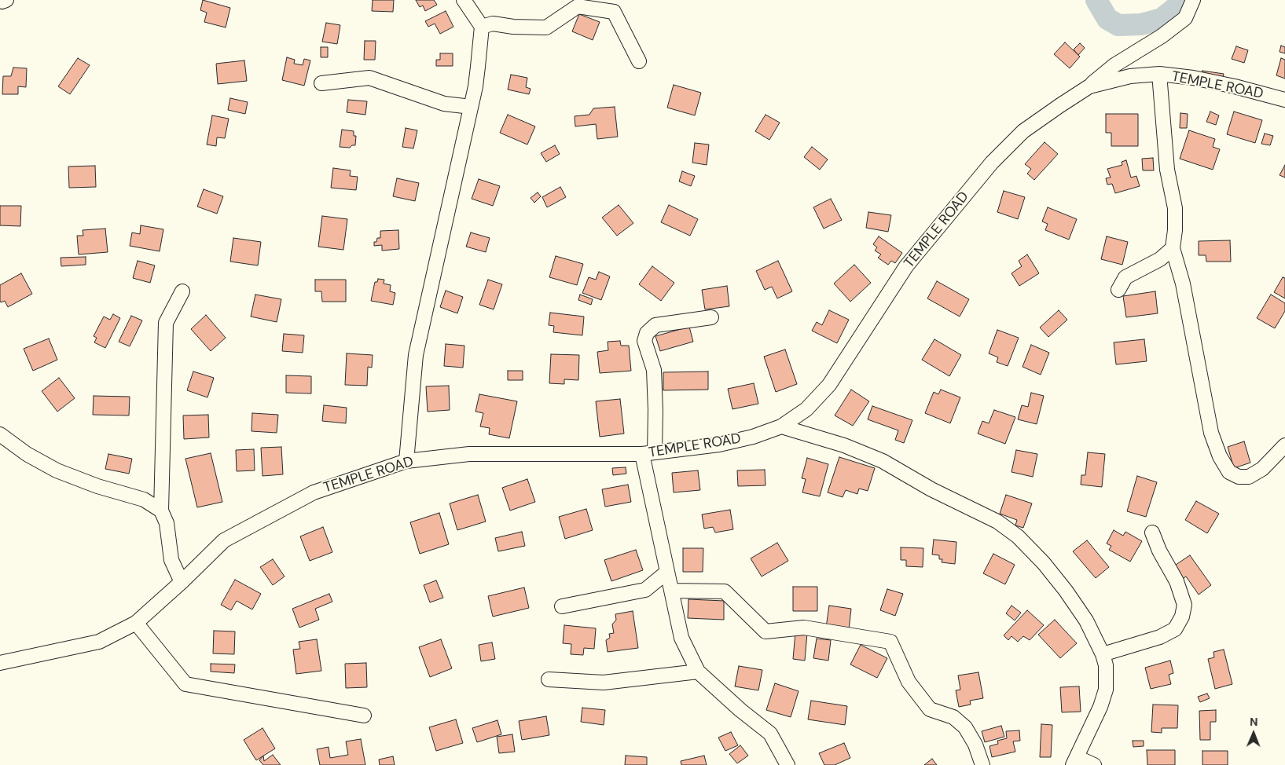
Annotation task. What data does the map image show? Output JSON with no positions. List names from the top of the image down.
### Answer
{
  "streets": {
    "street": ["TEMPLE ROAD"]
  },
  "north": "top"
}
